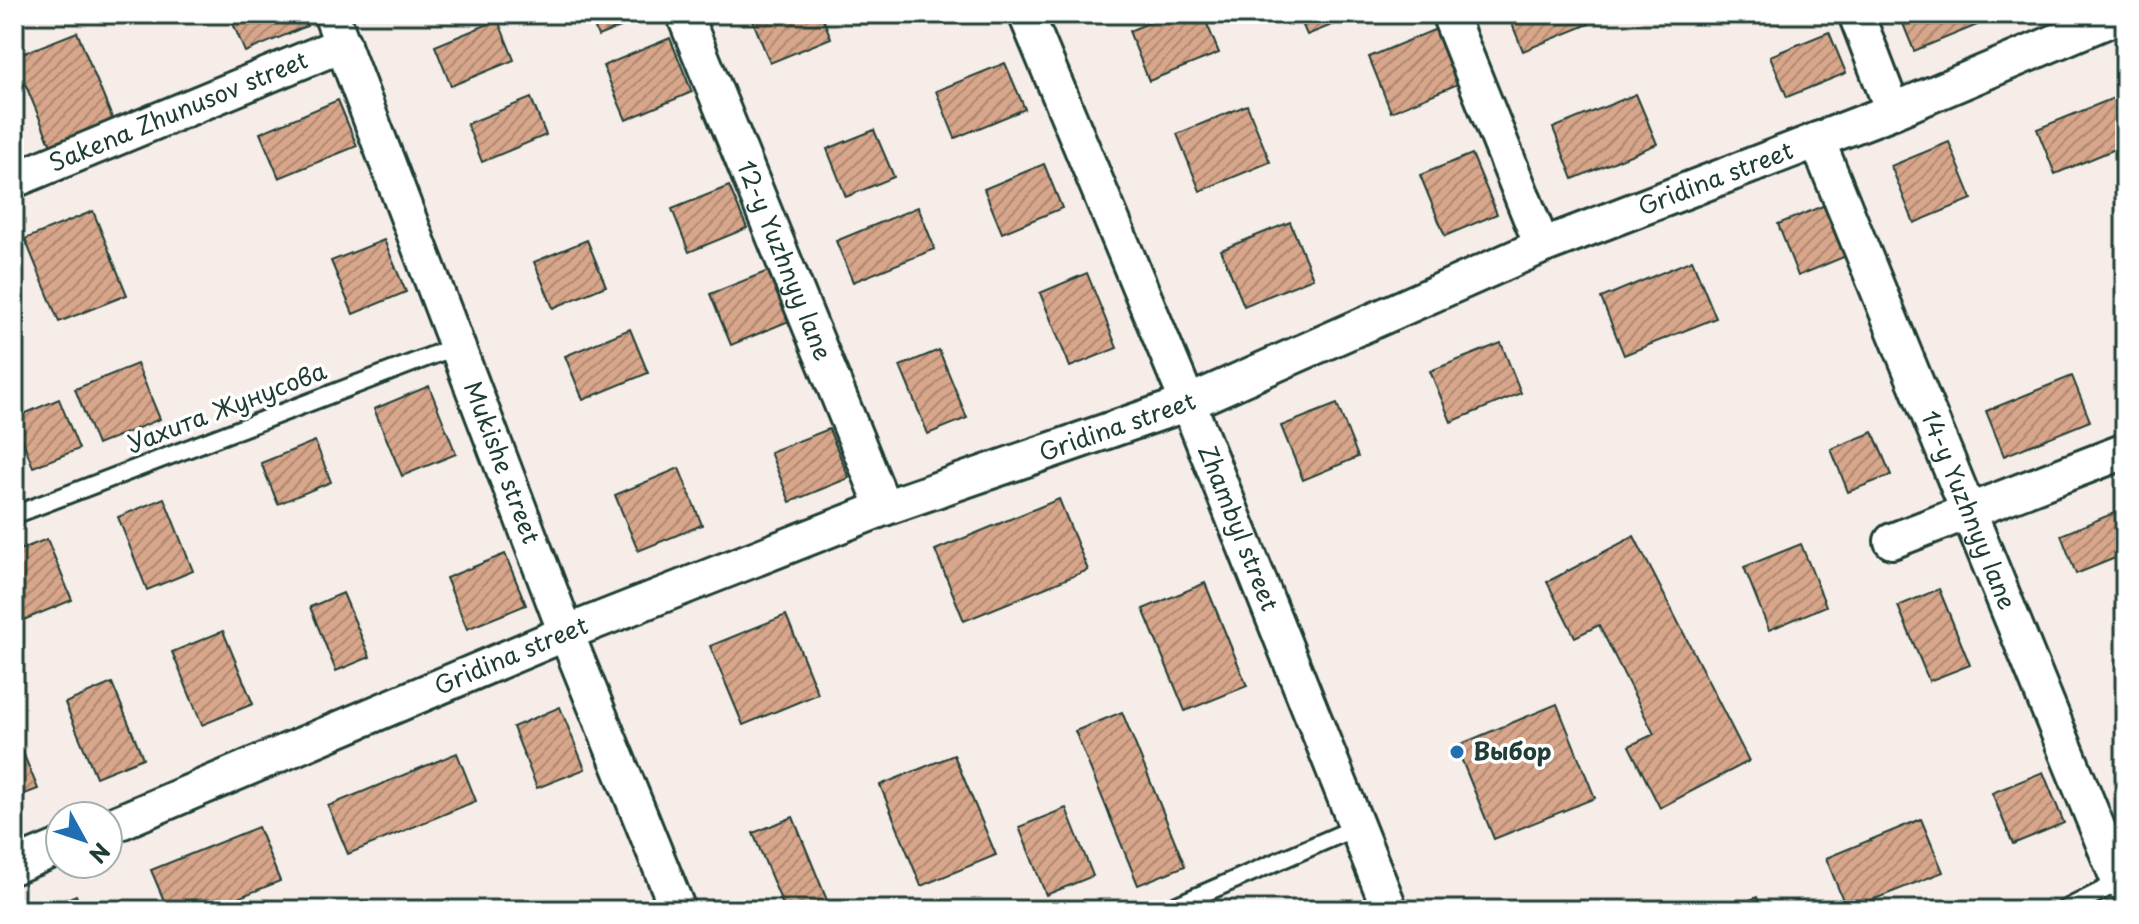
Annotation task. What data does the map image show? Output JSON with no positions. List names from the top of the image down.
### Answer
{
  "streets": {
    "street": [
      "Sakena Zhunusov street",
      "Gridina street",
      "12-y Yuzhnyy lane",
      "Mukishe street",
      "14-y Yuzhnyy lane",
      "Zhambyl street"
    ],
    "lane": ["Уахита Жунусова"]
  },
  "crossings": [
    ["Sakena Zhunusov street", "Mukishe street"],
    ["Gridina street", "12-y Yuzhnyy lane"],
    ["Gridina street", "Mukishe street"],
    ["Gridina street", "14-y Yuzhnyy lane"],
    ["Gridina street", "Zhambyl street"],
    ["Уахита Жунусова", "Mukishe street"]
  ],
  "places": ["Выбор"],
  "north": "bottom right"
}
